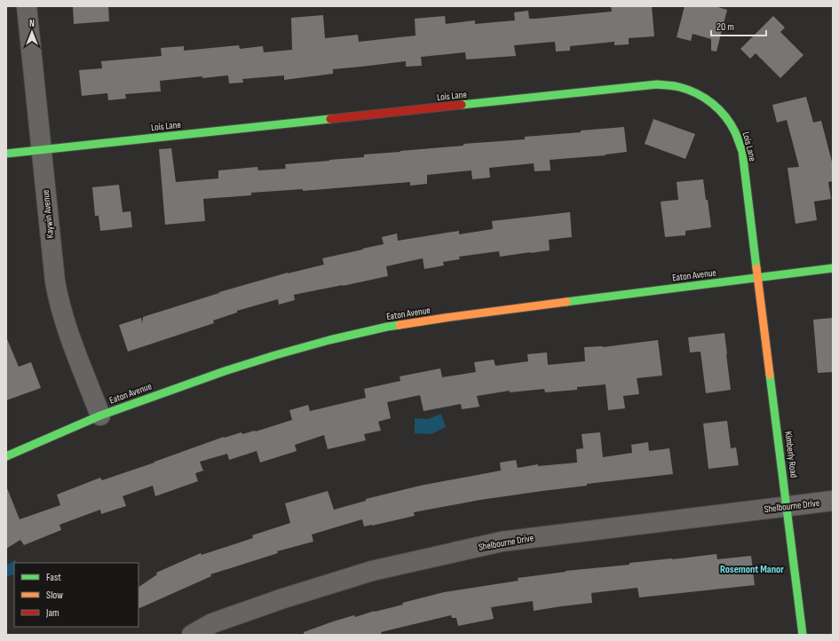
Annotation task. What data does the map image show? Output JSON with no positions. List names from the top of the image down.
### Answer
{
  "streets": {
    "street": [
      "Lois Lane",
      "Kaywin Avenue",
      "Eaton Avenue",
      "Kimberly Road",
      "Shelbourne Drive"
    ]
  },
  "crossings": [
    ["Lois Lane", "Kaywin Avenue"],
    ["Lois Lane", "Eaton Avenue"],
    ["Lois Lane", "Kimberly Road"],
    ["Kaywin Avenue", "Eaton Avenue"],
    ["Eaton Avenue", "Kimberly Road"],
    ["Kimberly Road", "Shelbourne Drive"]
  ],
  "districts": ["Rosemont Manor"],
  "legend": ["Fast", "Slow", "Jam"],
  "scale_bar": "20 m",
  "north": "top"
}
